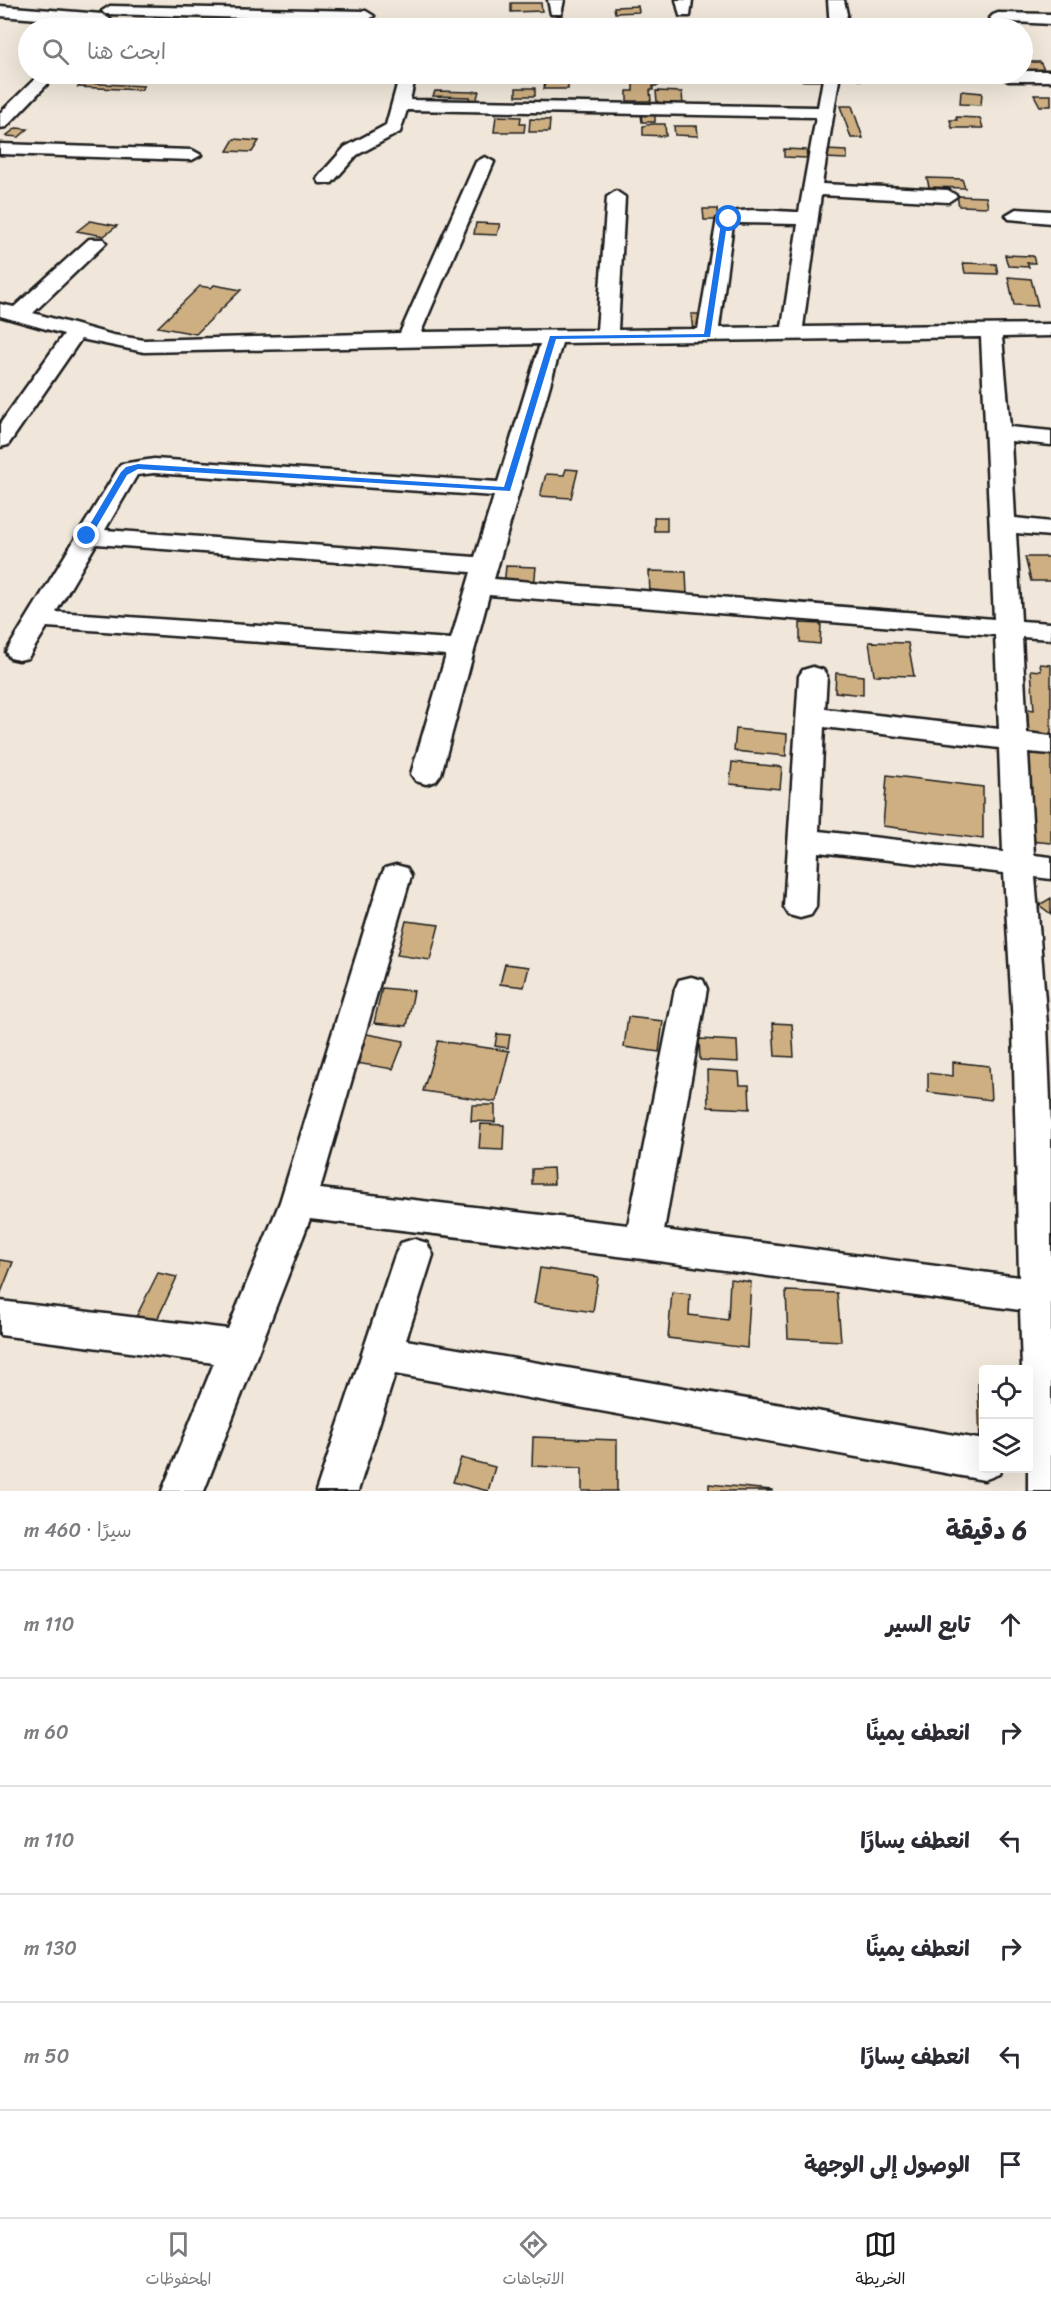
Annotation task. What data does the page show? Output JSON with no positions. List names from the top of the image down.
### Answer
{
  "page": {
    "search": "ابحث هنا",
    "heading": ["6 دقيقة", "سيرًا · 460 m"],
    "list": [
      ["تابع السير", "110 m"],
      ["انعطف يمينًا", "60 m"],
      ["انعطف يسارًا", "110 m"],
      ["انعطف يمينًا", "130 m"],
      ["انعطف يسارًا", "50 m"],
      "الوصول إلى الوجهة"
    ],
    "nav": ["الخريطة", "الاتجاهات", "المحفوظات"]
  }
}
